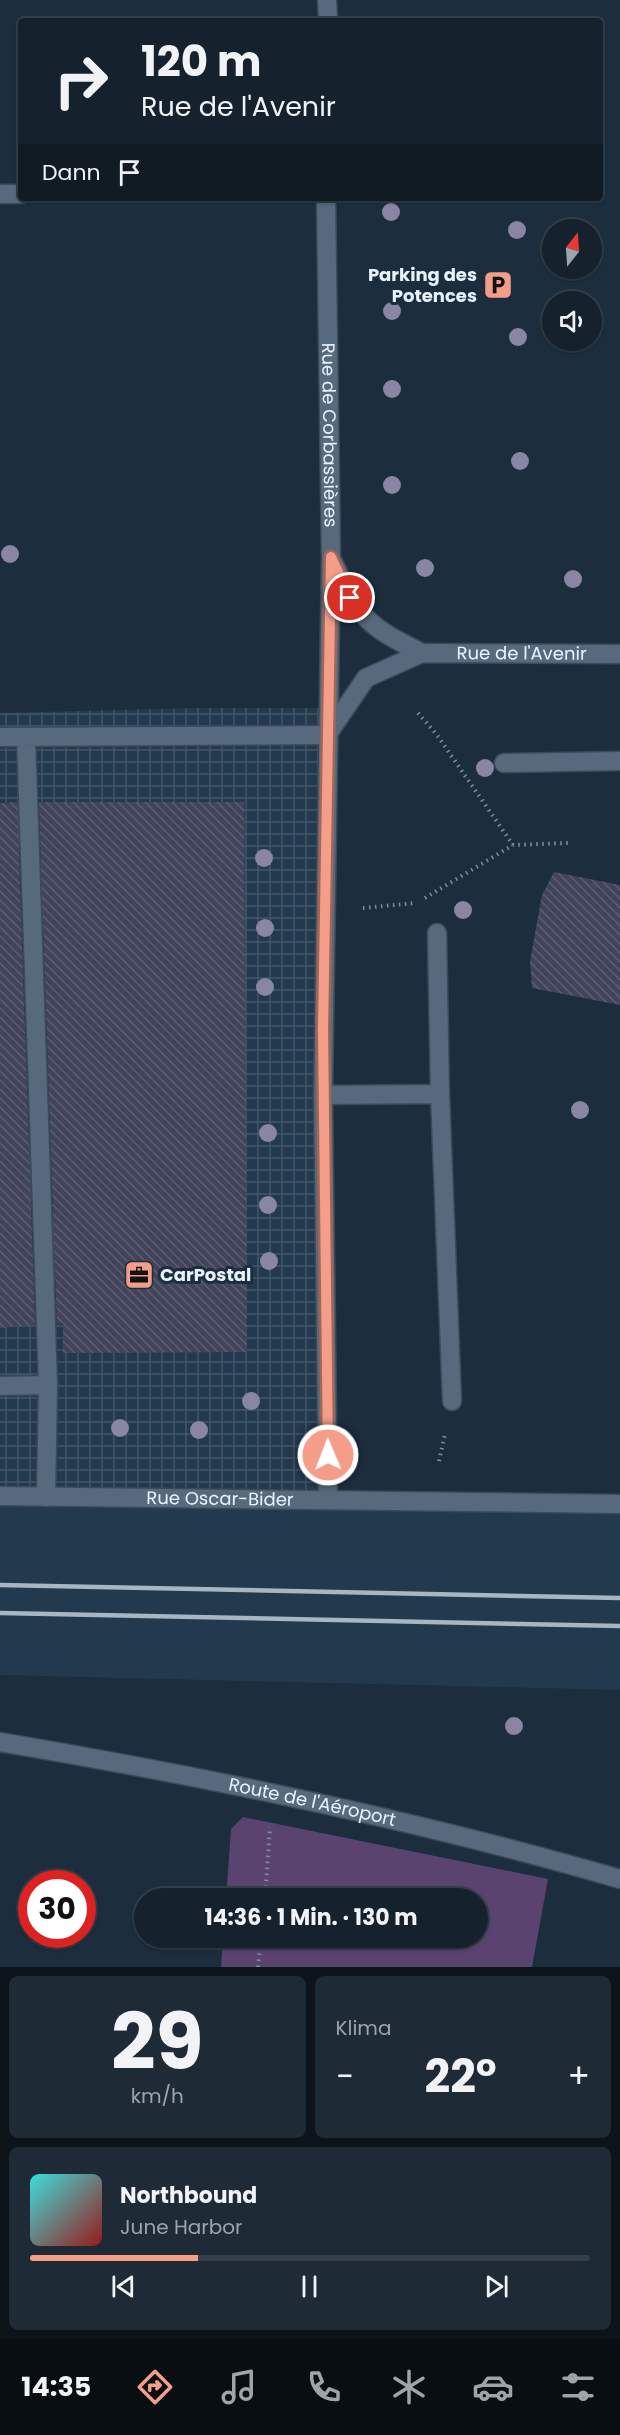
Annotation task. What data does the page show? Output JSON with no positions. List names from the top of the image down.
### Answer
{
  "streets": {
    "street": [
      "Rue de Corbassières",
      "Rue de l'Avenir",
      "Rue Oscar-Bider",
      "Route de l'Aéroport"
    ]
  },
  "crossings": [
    ["Rue de Corbassières", "Rue de l'Avenir"],
    ["Rue de Corbassières", "Rue Oscar-Bider"]
  ],
  "places": {
    "parking": ["Parking des Potences"],
    "office": ["CarPostal"]
  },
  "north": "top",
  "page": {
    "turn": ["120 m", "Rue de l'Avenir"],
    "then": "Dann",
    "limit": "30",
    "trip": "14:36 · 1 Min. · 130 m",
    "tile": [
      ["29", "km/h"],
      "Klima"
    ],
    "heat": ["−", "22°", "+"],
    "song": ["Northbound", "June Harbor"],
    "tabs": "14:35"
  }
}
